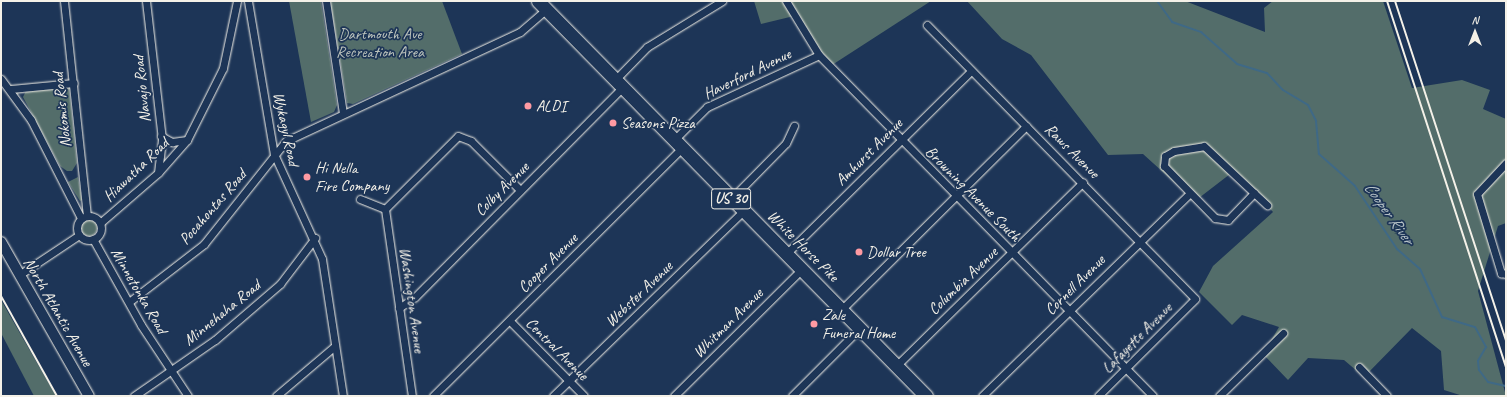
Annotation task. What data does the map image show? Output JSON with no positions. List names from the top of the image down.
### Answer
{
  "streets": {
    "highway": ["US 30", "White Horse Pike"],
    "street": [
      "Haverford Avenue",
      "Navajo Road",
      "Nokomis Road",
      "Wykagyl Road",
      "Raws Avenue",
      "Amhurst Avenue",
      "Hiawatha Road",
      "Colby Avenue",
      "Browning Avenue South",
      "Pocahontas Road",
      "Cooper Avenue",
      "Columbia Avenue",
      "Cornell Avenue",
      "Minnetonka Road",
      "Webster Avenue",
      "Washington Avenue",
      "North Atlantic Avenue",
      "Minnehaha Road",
      "Whitman Avenue",
      "Lafayette Avenue",
      "Central Avenue"
    ]
  },
  "crossings": [
    ["Haverford Avenue", "Browning Avenue South"],
    ["Haverford Avenue", "White Horse Pike"],
    ["Haverford Avenue", "Cooper Avenue"],
    ["Navajo Road", "Hiawatha Road"],
    ["Nokomis Road", "Hiawatha Road"],
    ["Nokomis Road", "Minnetonka Road"],
    ["Wykagyl Road", "Pocahontas Road"],
    ["Wykagyl Road", "Minnehaha Road"],
    ["Raws Avenue", "Amhurst Avenue"],
    ["Raws Avenue", "Columbia Avenue"],
    ["Raws Avenue", "Cornell Avenue"],
    ["Raws Avenue", "Lafayette Avenue"],
    ["Amhurst Avenue", "Browning Avenue South"],
    ["Amhurst Avenue", "White Horse Pike"],
    ["Hiawatha Road", "Minnetonka Road"],
    ["Colby Avenue", "White Horse Pike"],
    ["Colby Avenue", "Washington Avenue"],
    ["Browning Avenue South", "Columbia Avenue"],
    ["Browning Avenue South", "Cornell Avenue"],
    ["Browning Avenue South", "Lafayette Avenue"],
    ["Pocahontas Road", "White Horse Pike"],
    ["Pocahontas Road", "Minnetonka Road"],
    ["White Horse Pike", "Cooper Avenue"],
    ["White Horse Pike", "Columbia Avenue"],
    ["White Horse Pike", "Webster Avenue"],
    ["White Horse Pike", "Whitman Avenue"],
    ["Cooper Avenue", "Central Avenue"],
    ["Minnetonka Road", "Minnehaha Road"],
    ["Webster Avenue", "Central Avenue"]
  ],
  "water": ["Cooper River"],
  "parks": ["Dartmouth Ave Recreation Area"],
  "places": [
    "ALDI",
    "Seasons Pizza",
    "Hi Nella Fire Company",
    "Dollar Tree",
    "Zale Funeral Home"
  ],
  "north": "top"
}
